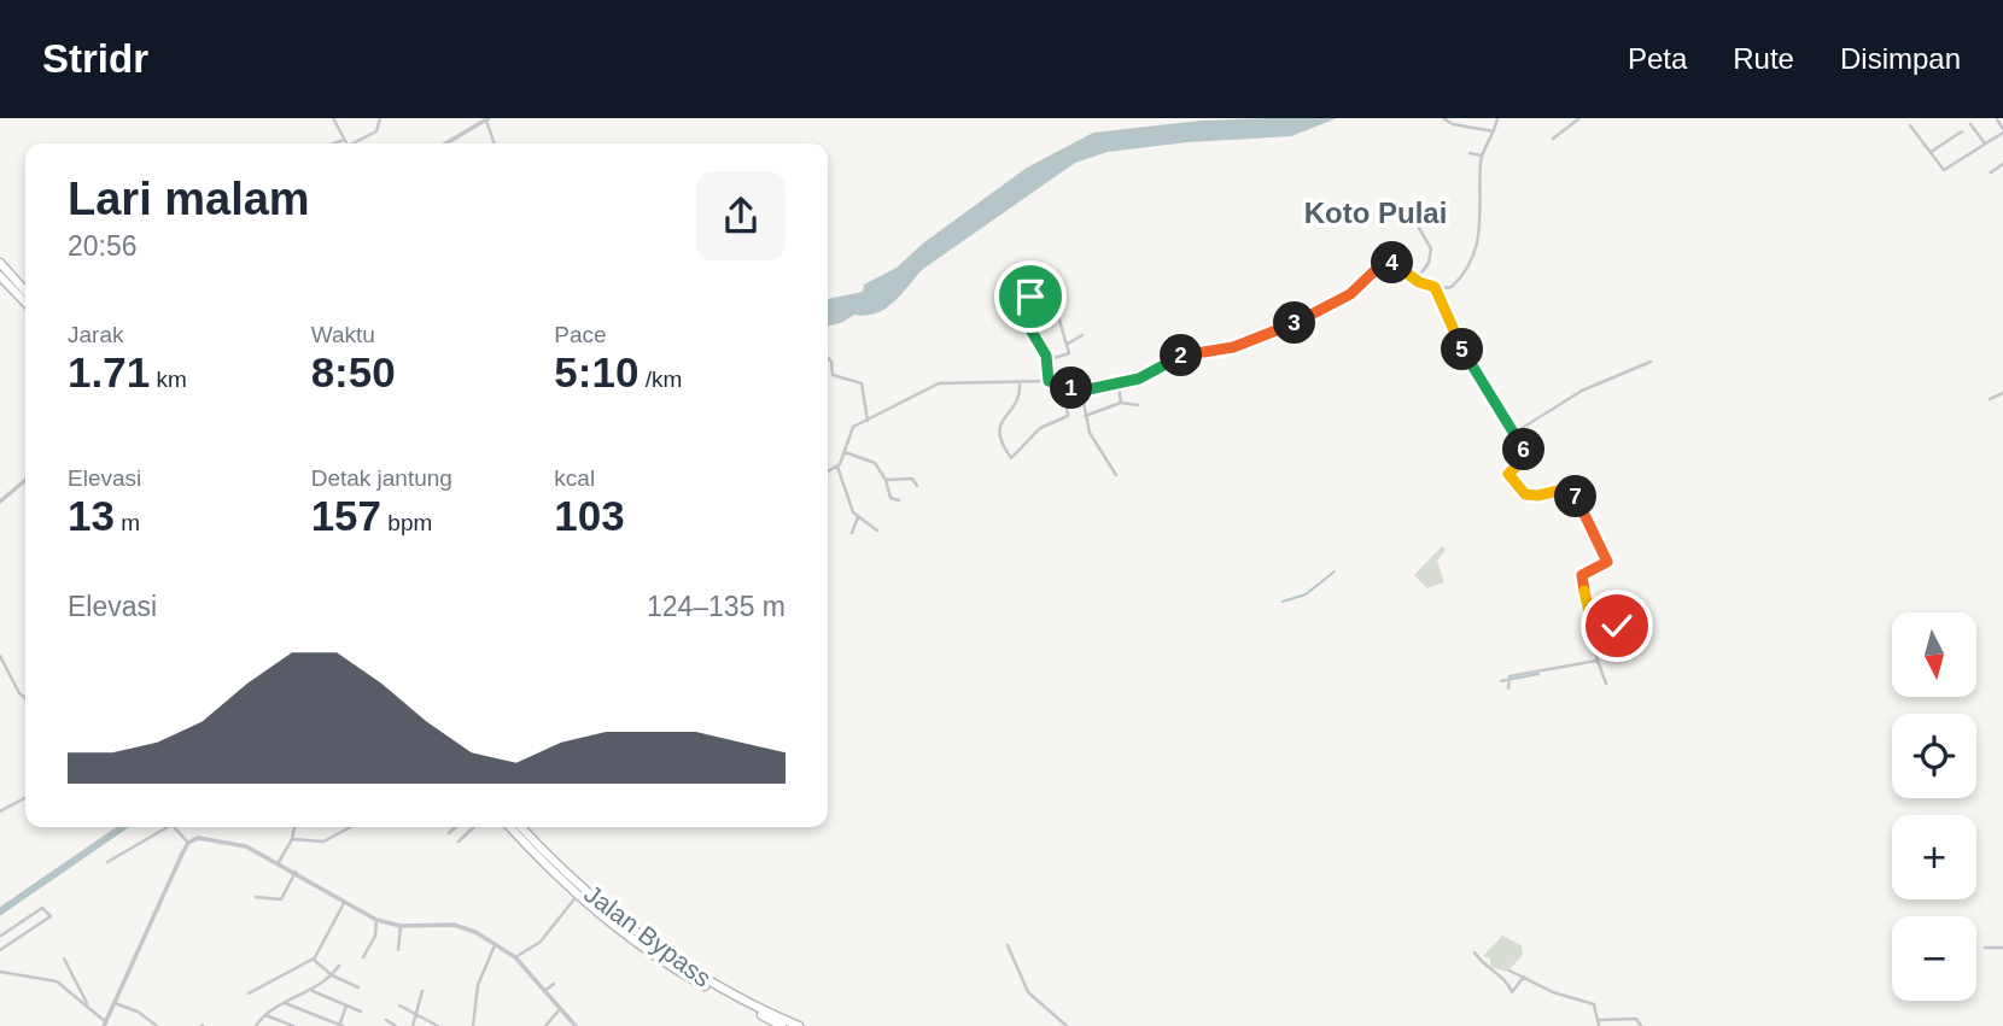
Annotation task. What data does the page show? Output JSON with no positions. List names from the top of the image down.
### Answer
{
  "streets": {
    "highway": ["Jalan Bypass"]
  },
  "districts": ["Koto Pulai"],
  "north": "bottom",
  "page": {
    "header": "Stridr",
    "nav": ["Peta", "Rute", "Disimpan"],
    "heading": ["Lari malam", "20:56"],
    "pins": [
      "4",
      "3",
      "5",
      "2",
      "1",
      "6",
      "7"
    ],
    "stats": [
      ["Jarak", "1.71 km"],
      ["Waktu", "8:50"],
      ["Pace", "5:10 /km"],
      ["Elevasi", "13 m"],
      ["Detak jantung", "157 bpm"],
      ["kcal", "103"]
    ],
    "chart": ["Elevasi", "124–135 m"],
    "map_buttons": ["+", "−"]
  }
}
